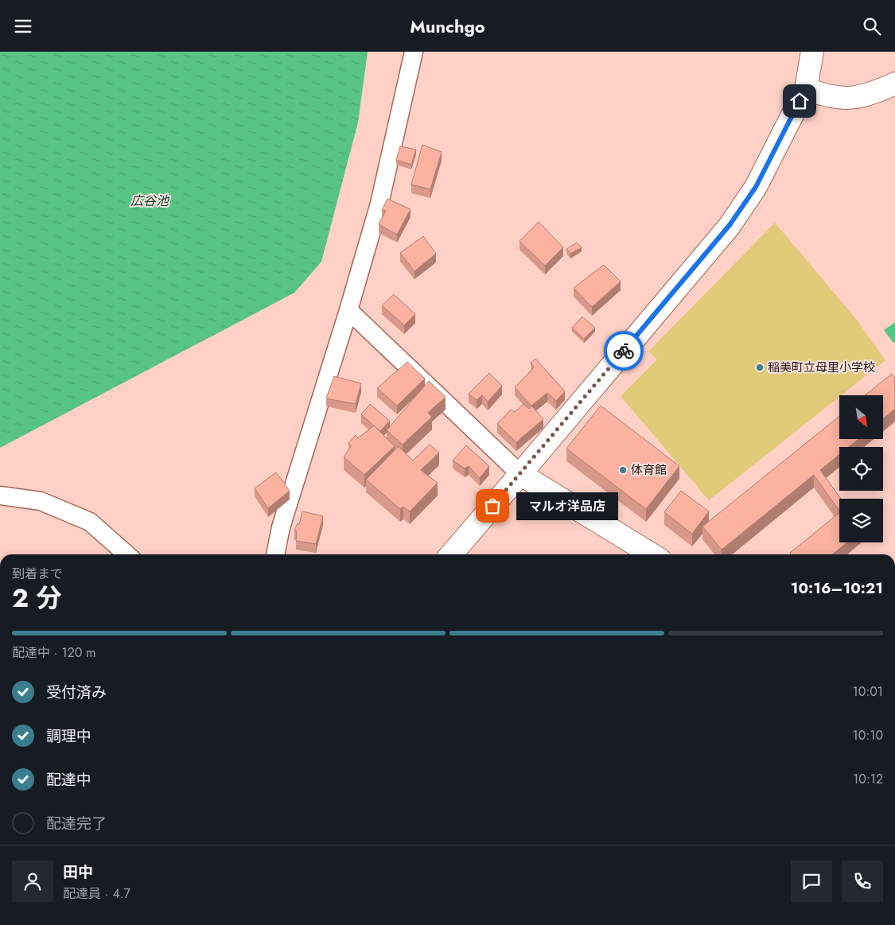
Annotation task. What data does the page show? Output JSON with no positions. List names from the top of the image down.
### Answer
{
  "water": ["広谷池"],
  "places": ["稲美町立母里小学校", "体育館", "マルオ洋品店"],
  "north": "bottom right",
  "page": {
    "header": "Munchgo",
    "bubble": "マルオ洋品店",
    "heading": ["2 分", "到着まで", "10:16–10:21"],
    "panel": ["田中", "配達員 · 4.7"],
    "bar": "配達中 · 120 m",
    "list": [
      ["受付済み", "10:01"],
      ["調理中", "10:10"],
      ["配達中", "10:12"],
      "配達完了"
    ]
  }
}
